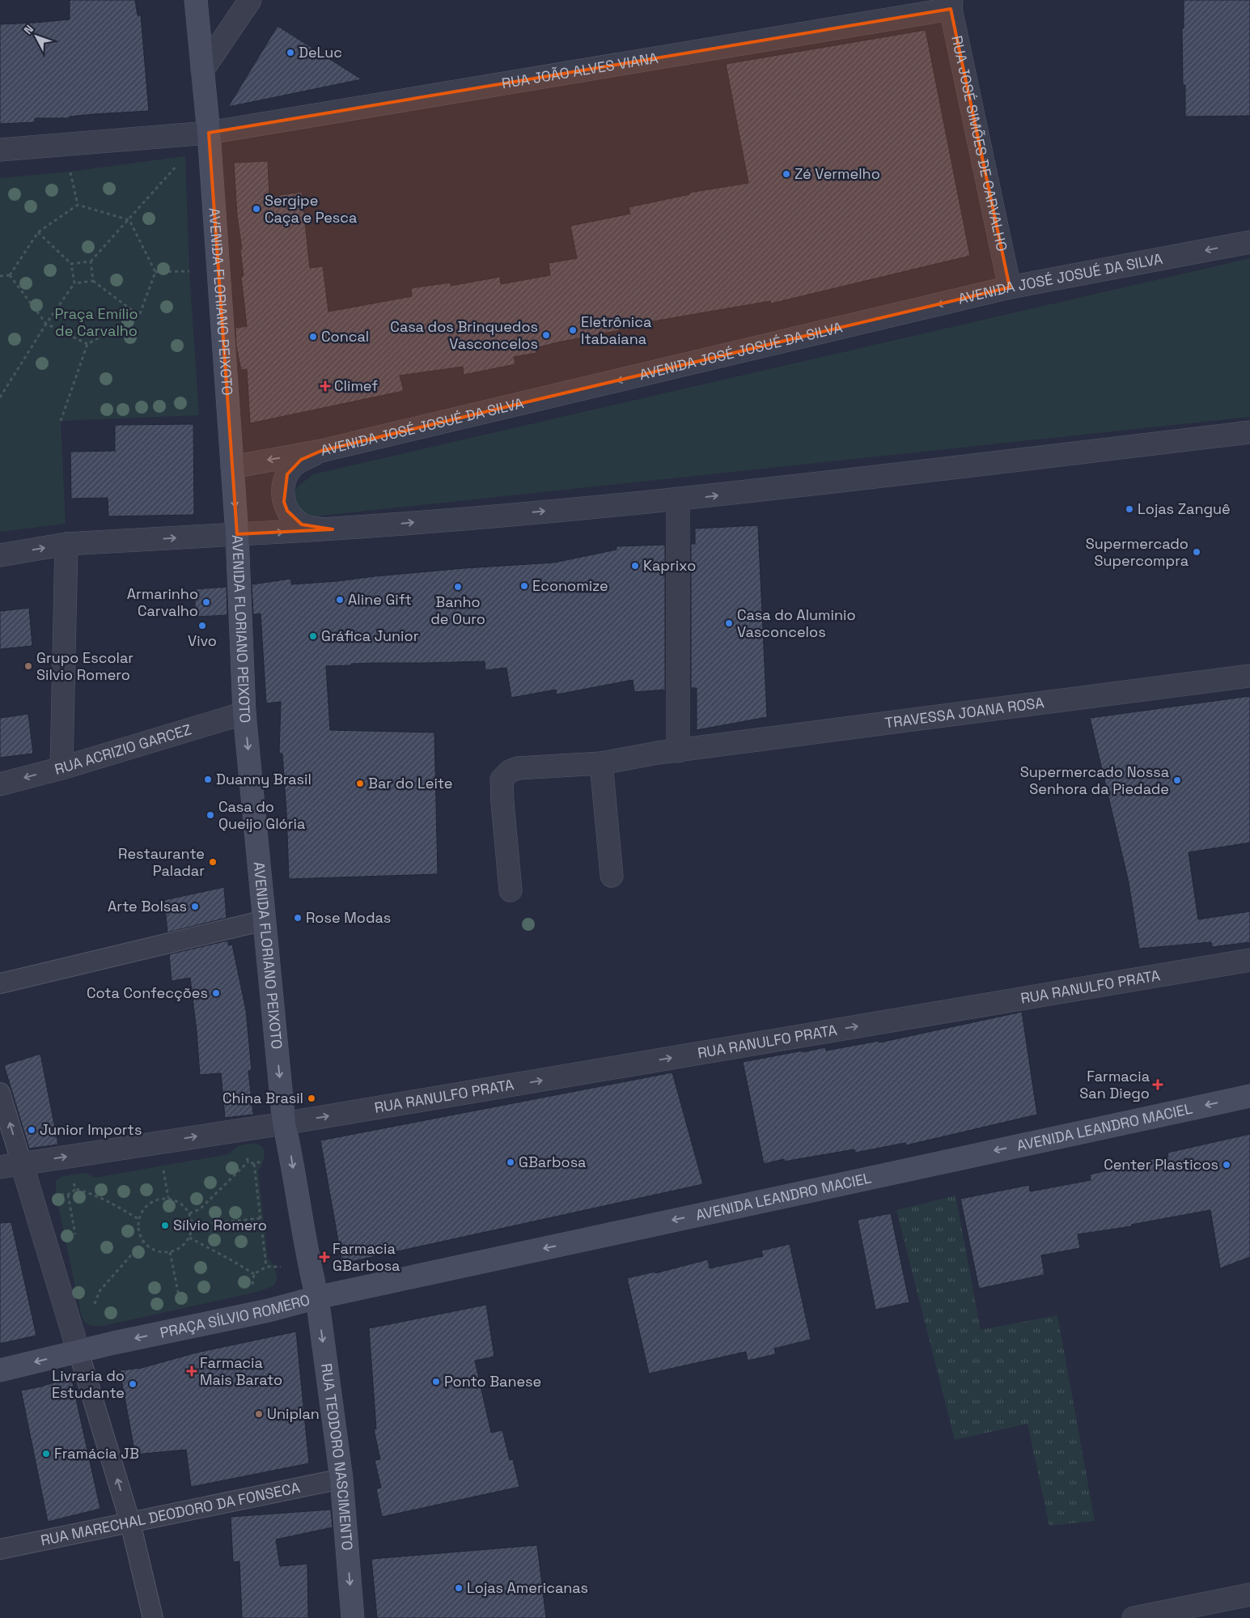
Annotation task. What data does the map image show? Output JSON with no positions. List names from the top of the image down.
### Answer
{
  "streets": {
    "main road": [
      "AVENIDA FLORIANO PEIXOTO",
      "AVENIDA LEANDRO MACIEL",
      "PRAÇA SÍLVIO ROMERO",
      "RUA TEODORO NASCIMENTO"
    ],
    "street": [
      "RUA JOÃO ALVES VIANA",
      "RUA JOSÉ SIMÕES DE CARVALHO",
      "AVENIDA JOSÉ JOSUÉ DA SILVA",
      "TRAVESSA JOANA ROSA",
      "RUA ACRIZIO GARCEZ",
      "RUA RANULFO PRATA"
    ],
    "lane": ["RUA MARECHAL DEODORO DA FONSECA"]
  },
  "crossings": [
    ["RUA JOÃO ALVES VIANA", "RUA JOSÉ SIMÕES DE CARVALHO"],
    ["RUA JOÃO ALVES VIANA", "AVENIDA FLORIANO PEIXOTO"],
    ["RUA JOSÉ SIMÕES DE CARVALHO", "AVENIDA JOSÉ JOSUÉ DA SILVA"],
    ["AVENIDA JOSÉ JOSUÉ DA SILVA", "AVENIDA FLORIANO PEIXOTO"],
    ["AVENIDA FLORIANO PEIXOTO", "RUA ACRIZIO GARCEZ"],
    ["AVENIDA FLORIANO PEIXOTO", "RUA RANULFO PRATA"],
    ["AVENIDA FLORIANO PEIXOTO", "PRAÇA SÍLVIO ROMERO"],
    ["RUA RANULFO PRATA", "PRAÇA SÍLVIO ROMERO"],
    ["AVENIDA LEANDRO MACIEL", "PRAÇA SÍLVIO ROMERO"],
    ["AVENIDA LEANDRO MACIEL", "RUA TEODORO NASCIMENTO"],
    ["PRAÇA SÍLVIO ROMERO", "RUA TEODORO NASCIMENTO"],
    ["RUA TEODORO NASCIMENTO", "RUA MARECHAL DEODORO DA FONSECA"]
  ],
  "one_way": [
    "AVENIDA FLORIANO PEIXOTO",
    "RUA RANULFO PRATA",
    "AVENIDA LEANDRO MACIEL",
    "RUA TEODORO NASCIMENTO"
  ],
  "parks": ["Praça Emílio de Carvalho"],
  "places": {
    "other": [
      "DeLuc",
      "Zé Vermelho",
      "Sergipe Caça e Pesca",
      "Eletrônica Itabaiana",
      "Casa dos Brinquedos Vasconcelos",
      "Concal",
      "Lojas Zanguê",
      "Supermercado Supercompra",
      "Kaprixo",
      "Economize",
      "Banho de Ouro",
      "Aline Gift",
      "Armarinho Carvalho",
      "Casa do Aluminio Vasconcelos",
      "Vivo",
      "Gráfica Junior",
      "Grupo Escolar Silvio Romero",
      "Duanny Brasil",
      "Supermercado Nossa Senhora da Piedade",
      "Bar do Leite",
      "Casa do Queijo Glória",
      "Restaurante Paladar",
      "Arte Bolsas",
      "Rose Modas",
      "Cota Confecções",
      "China Brasil",
      "Junior Imports",
      "GBarbosa",
      "Center Plasticos",
      "Sílvio Romero",
      "Ponto Banese",
      "Livraria do Estudante",
      "Uniplan",
      "Framácia JB",
      "Lojas Americanas"
    ],
    "health": [
      "Climef",
      "Farmacia San Diego",
      "Farmacia GBarbosa",
      "Farmacia Mais Barato"
    ]
  },
  "north": "top left"
}
